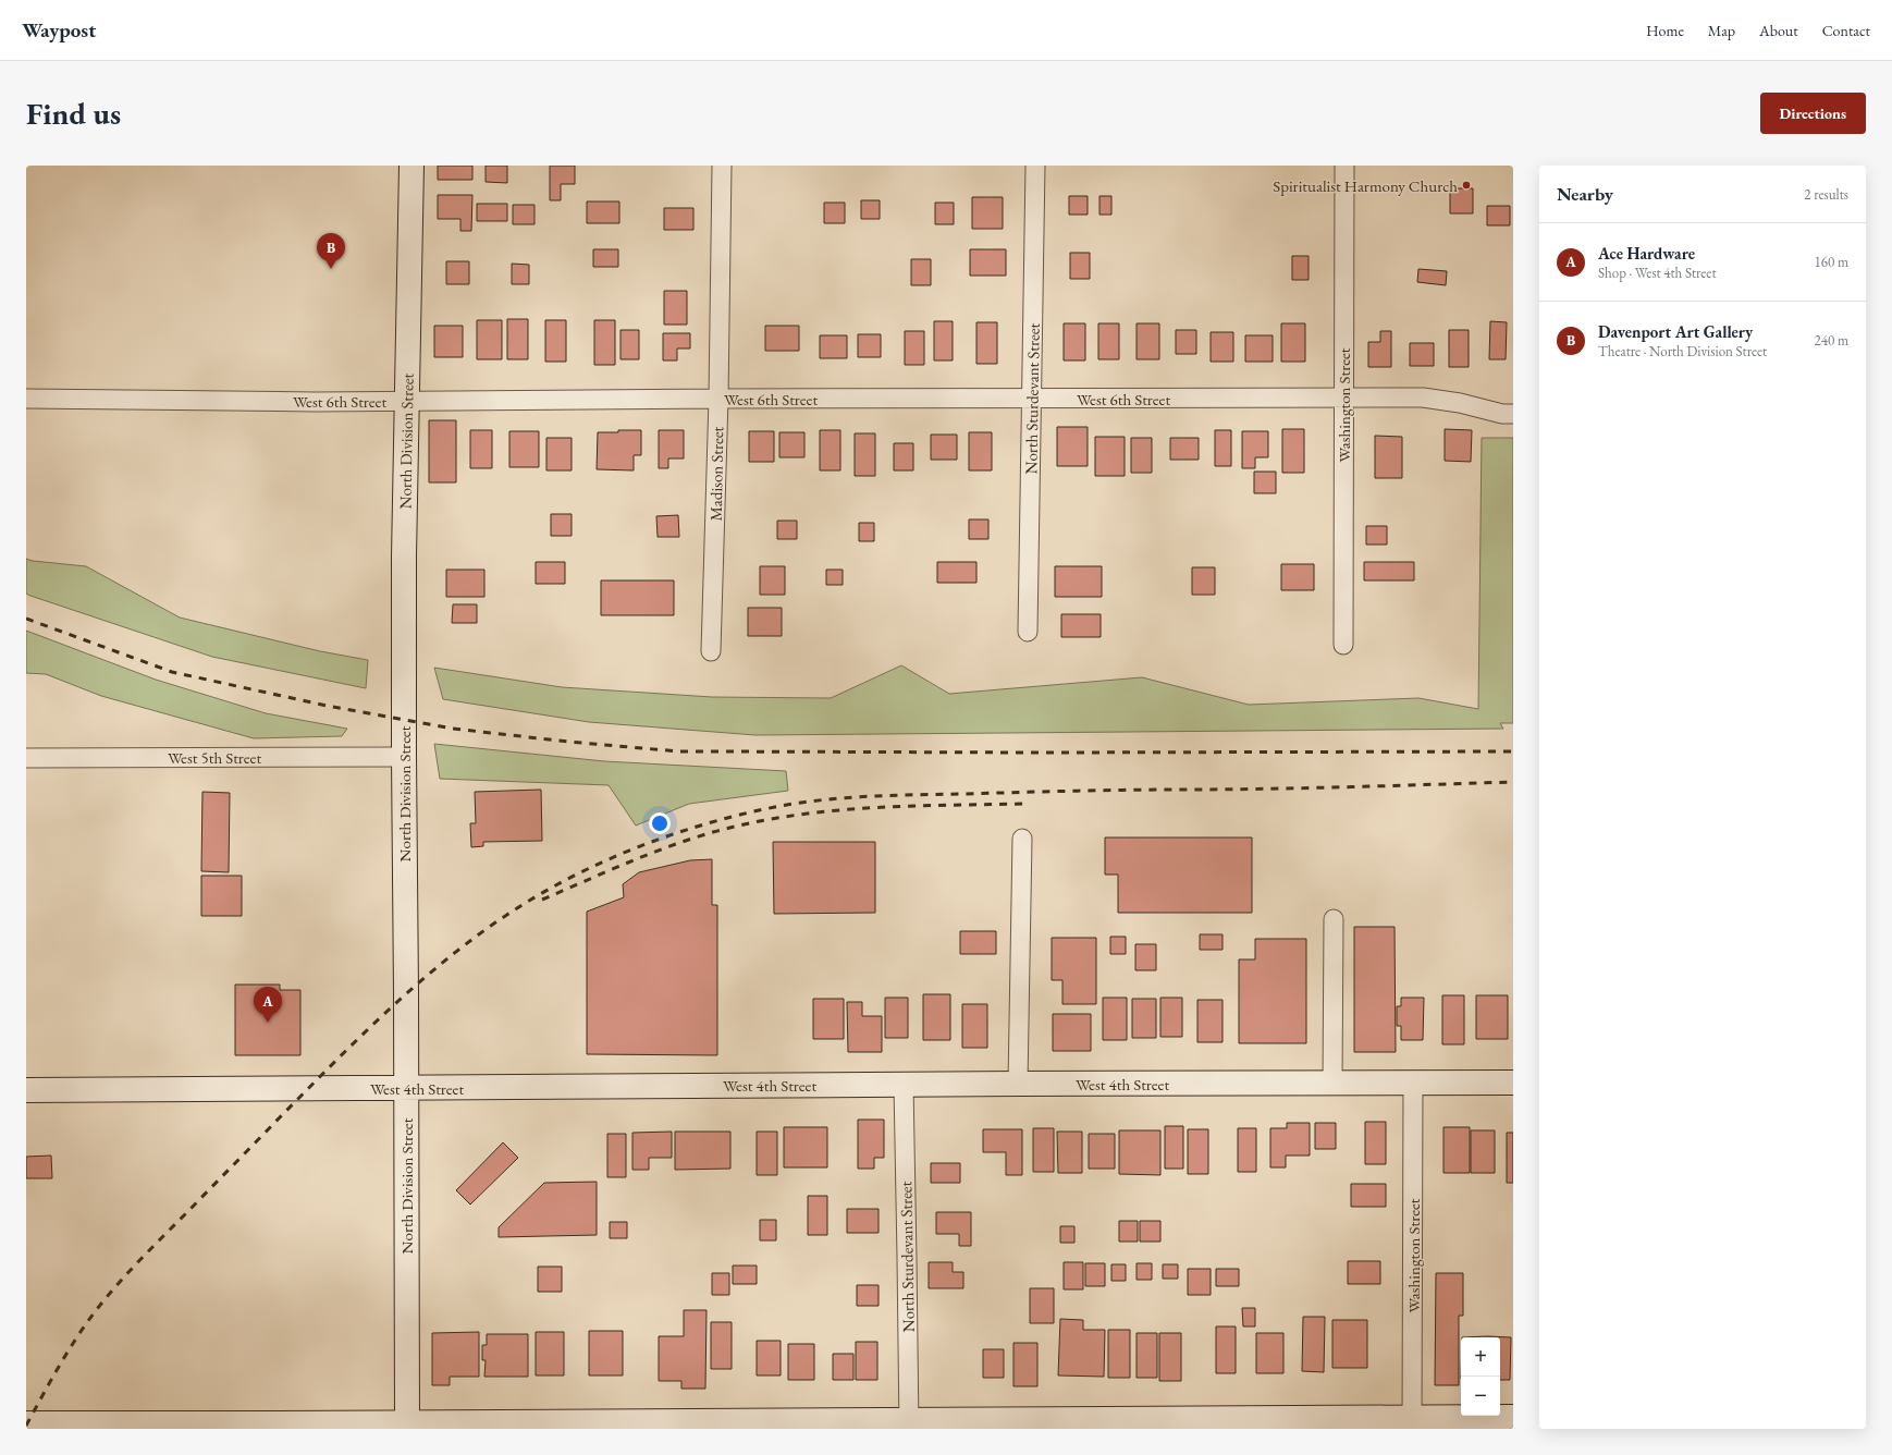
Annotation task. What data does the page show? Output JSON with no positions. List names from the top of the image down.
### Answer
{
  "streets": {
    "main road": ["North Division Street", "West 4th Street"],
    "street": [
      "West 6th Street",
      "North Sturdevant Street",
      "Washington Street",
      "Madison Street",
      "West 5th Street"
    ]
  },
  "crossings": [
    ["West 6th Street", "North Sturdevant Street"],
    ["West 6th Street", "Washington Street"],
    ["West 6th Street", "North Division Street"],
    ["West 6th Street", "Madison Street"],
    ["North Sturdevant Street", "West 4th Street"],
    ["Washington Street", "West 4th Street"],
    ["North Division Street", "West 5th Street"],
    ["North Division Street", "West 4th Street"]
  ],
  "places": ["Spiritualist Harmony Church"],
  "page": {
    "header": "Waypost",
    "nav": [
      "Home",
      "Map",
      "About",
      "Contact"
    ],
    "buttons": "Directions",
    "title": "Find us",
    "heading": ["Nearby", "2 results"],
    "list": [
      {
        "mark": "A",
        "name": "Ace Hardware",
        "note": "Shop · West 4th Street",
        "value": "160 m"
      },
      {
        "mark": "B",
        "name": "Davenport Art Gallery",
        "note": "Theatre · North Division Street",
        "value": "240 m"
      }
    ],
    "pins": ["B", "A"],
    "map_buttons": ["+", "−"]
  }
}
